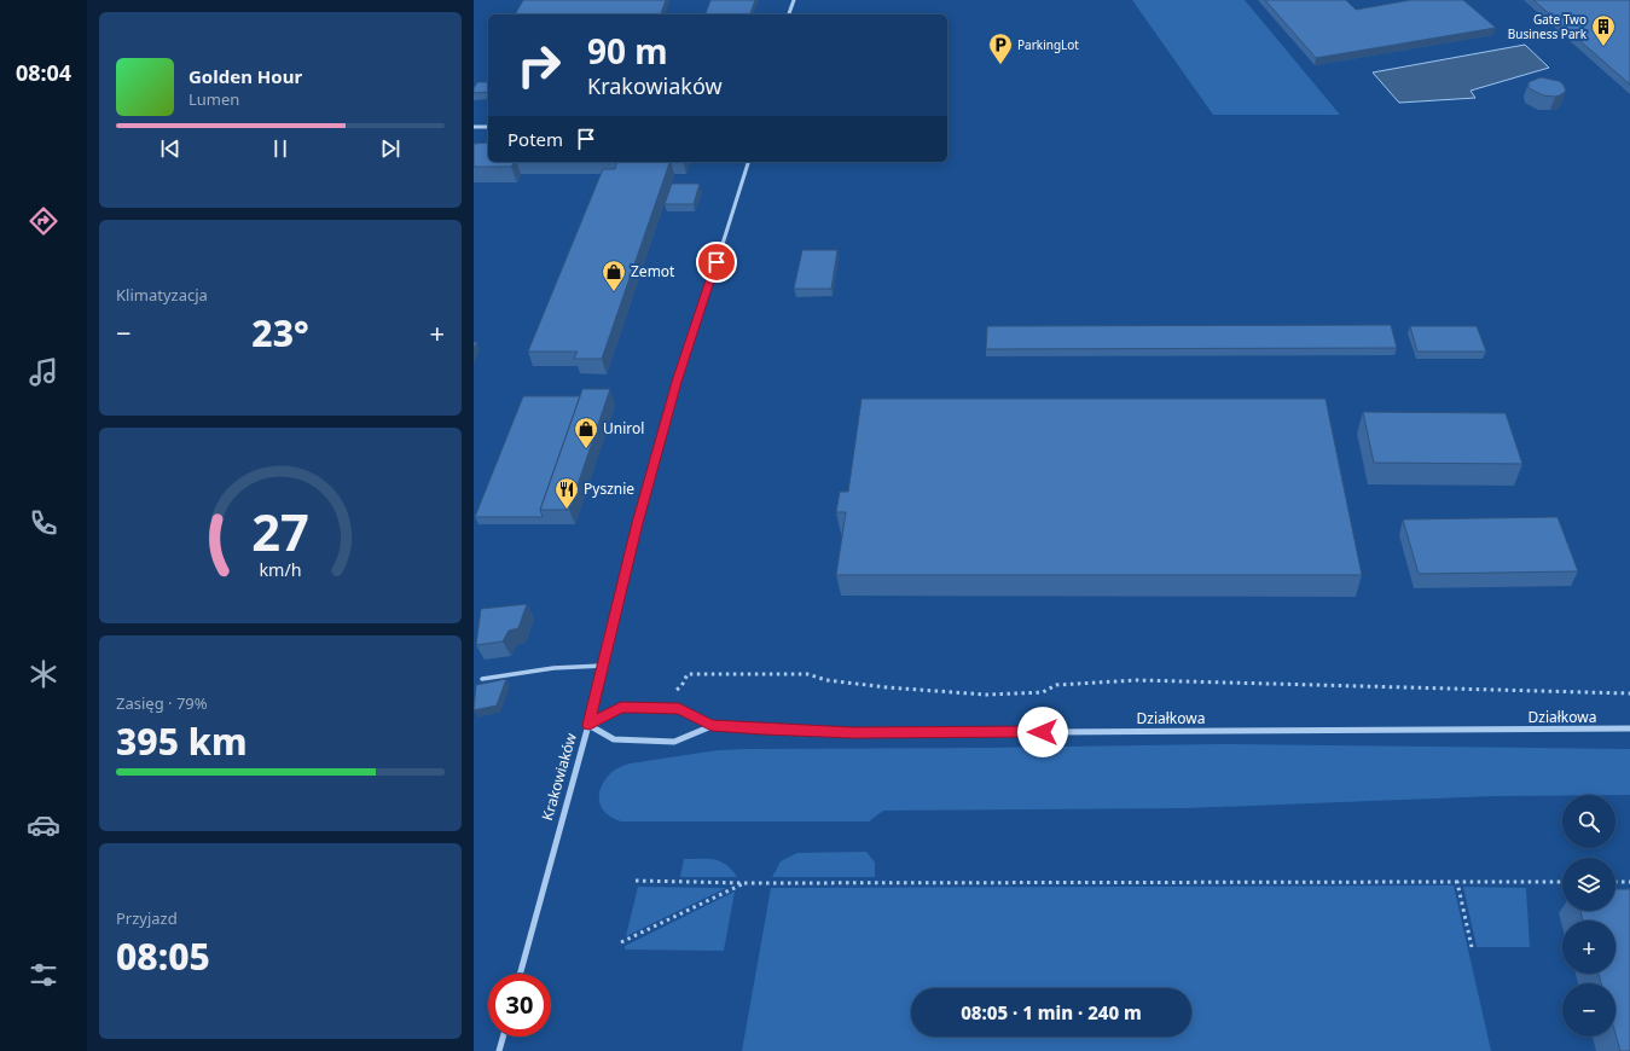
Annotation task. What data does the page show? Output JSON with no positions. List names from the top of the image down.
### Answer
{
  "streets": {
    "street": ["Działkowa", "Krakowiaków"]
  },
  "crossings": [
    ["Działkowa", "Krakowiaków"]
  ],
  "places": {
    "building": ["Gate Two Business Park"],
    "parking": ["ParkingLot"],
    "shop": ["Zemot", "Unirol"],
    "restaurant": ["Pysznie"]
  },
  "page": {
    "tabs": "08:04",
    "turn": ["90 m", "Krakowiaków"],
    "song": ["Golden Hour", "Lumen"],
    "then": "Potem",
    "tile": [
      "Klimatyzacja",
      ["Zasięg · 79%", "395 km"],
      ["Przyjazd", "08:05"]
    ],
    "heat": ["−", "23°", "+"],
    "map_buttons": ["+", "−"],
    "limit": "30",
    "trip": "08:05 · 1 min · 240 m",
    "gauge": ["27", "km/h"]
  }
}
